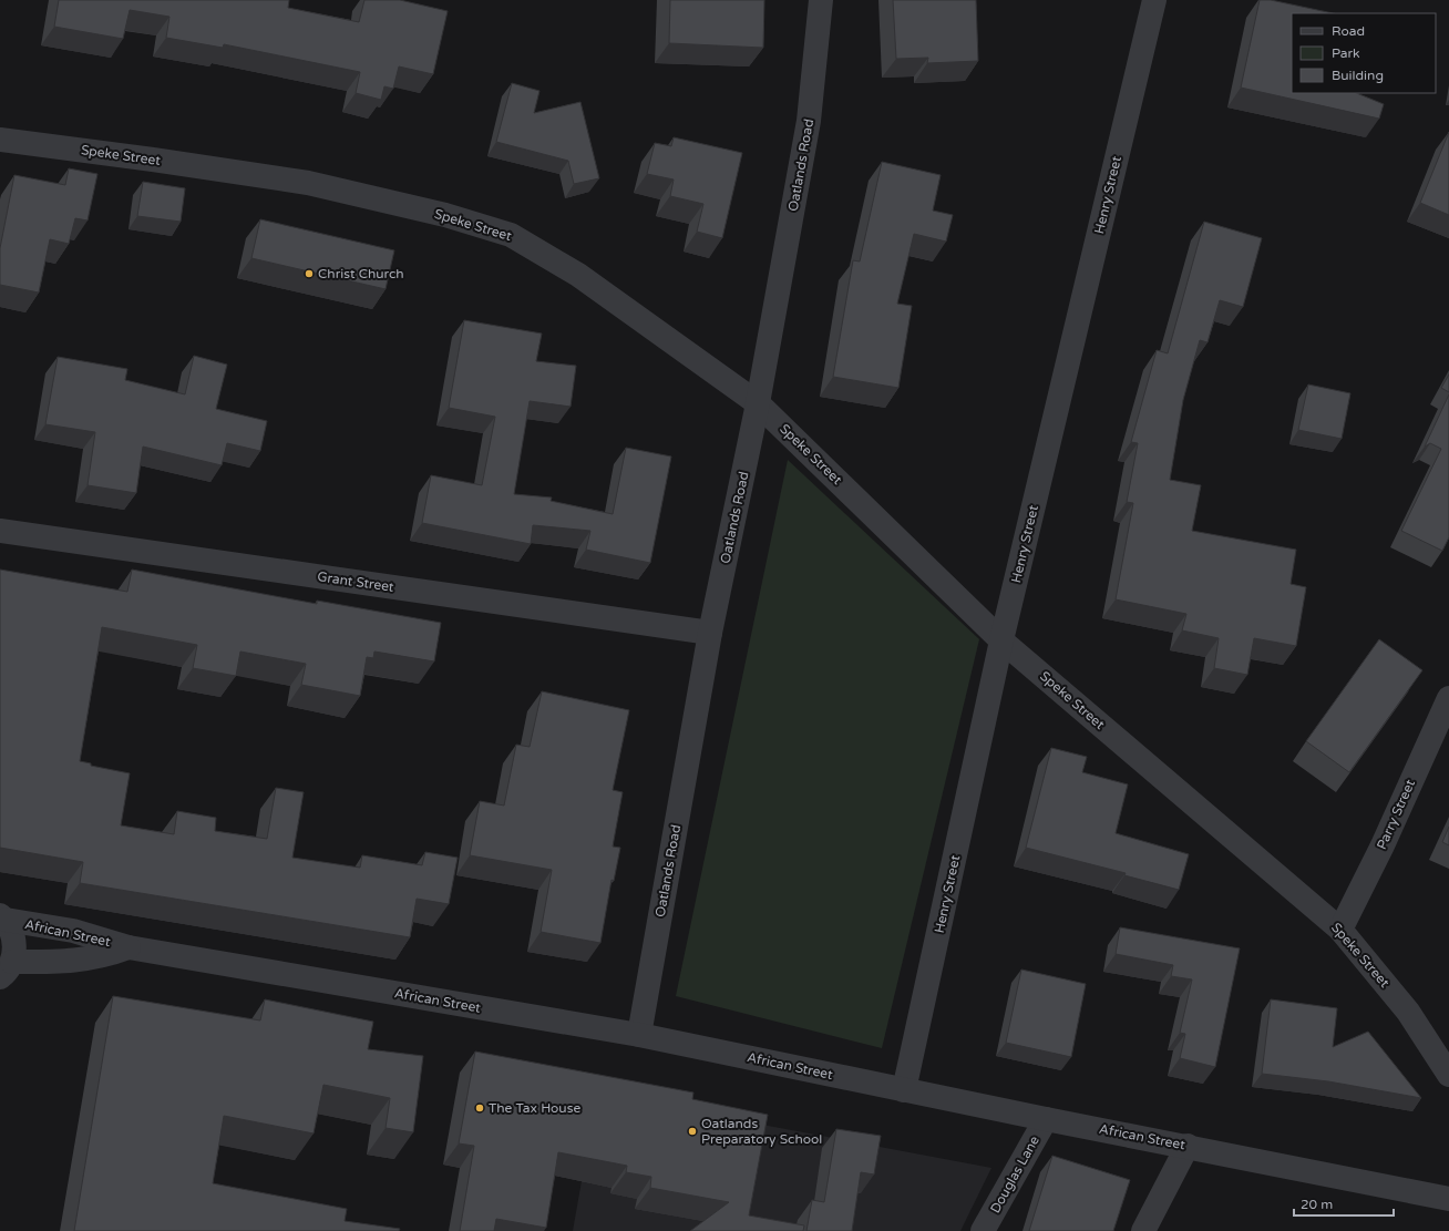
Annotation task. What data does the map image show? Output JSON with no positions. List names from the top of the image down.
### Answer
{
  "streets": {
    "street": [
      "Speke Street",
      "Oatlands Road",
      "Henry Street",
      "Grant Street",
      "Parry Street",
      "African Street",
      "Douglas Lane"
    ]
  },
  "crossings": [
    ["Speke Street", "Oatlands Road"],
    ["Speke Street", "Henry Street"],
    ["Speke Street", "Parry Street"],
    ["Oatlands Road", "Grant Street"],
    ["Oatlands Road", "African Street"],
    ["Henry Street", "African Street"],
    ["African Street", "Douglas Lane"]
  ],
  "places": ["Christ Church", "The Tax House", "Oatlands Preparatory School"],
  "legend": ["Road", "Park", "Building"],
  "scale_bar": "20 m"
}
